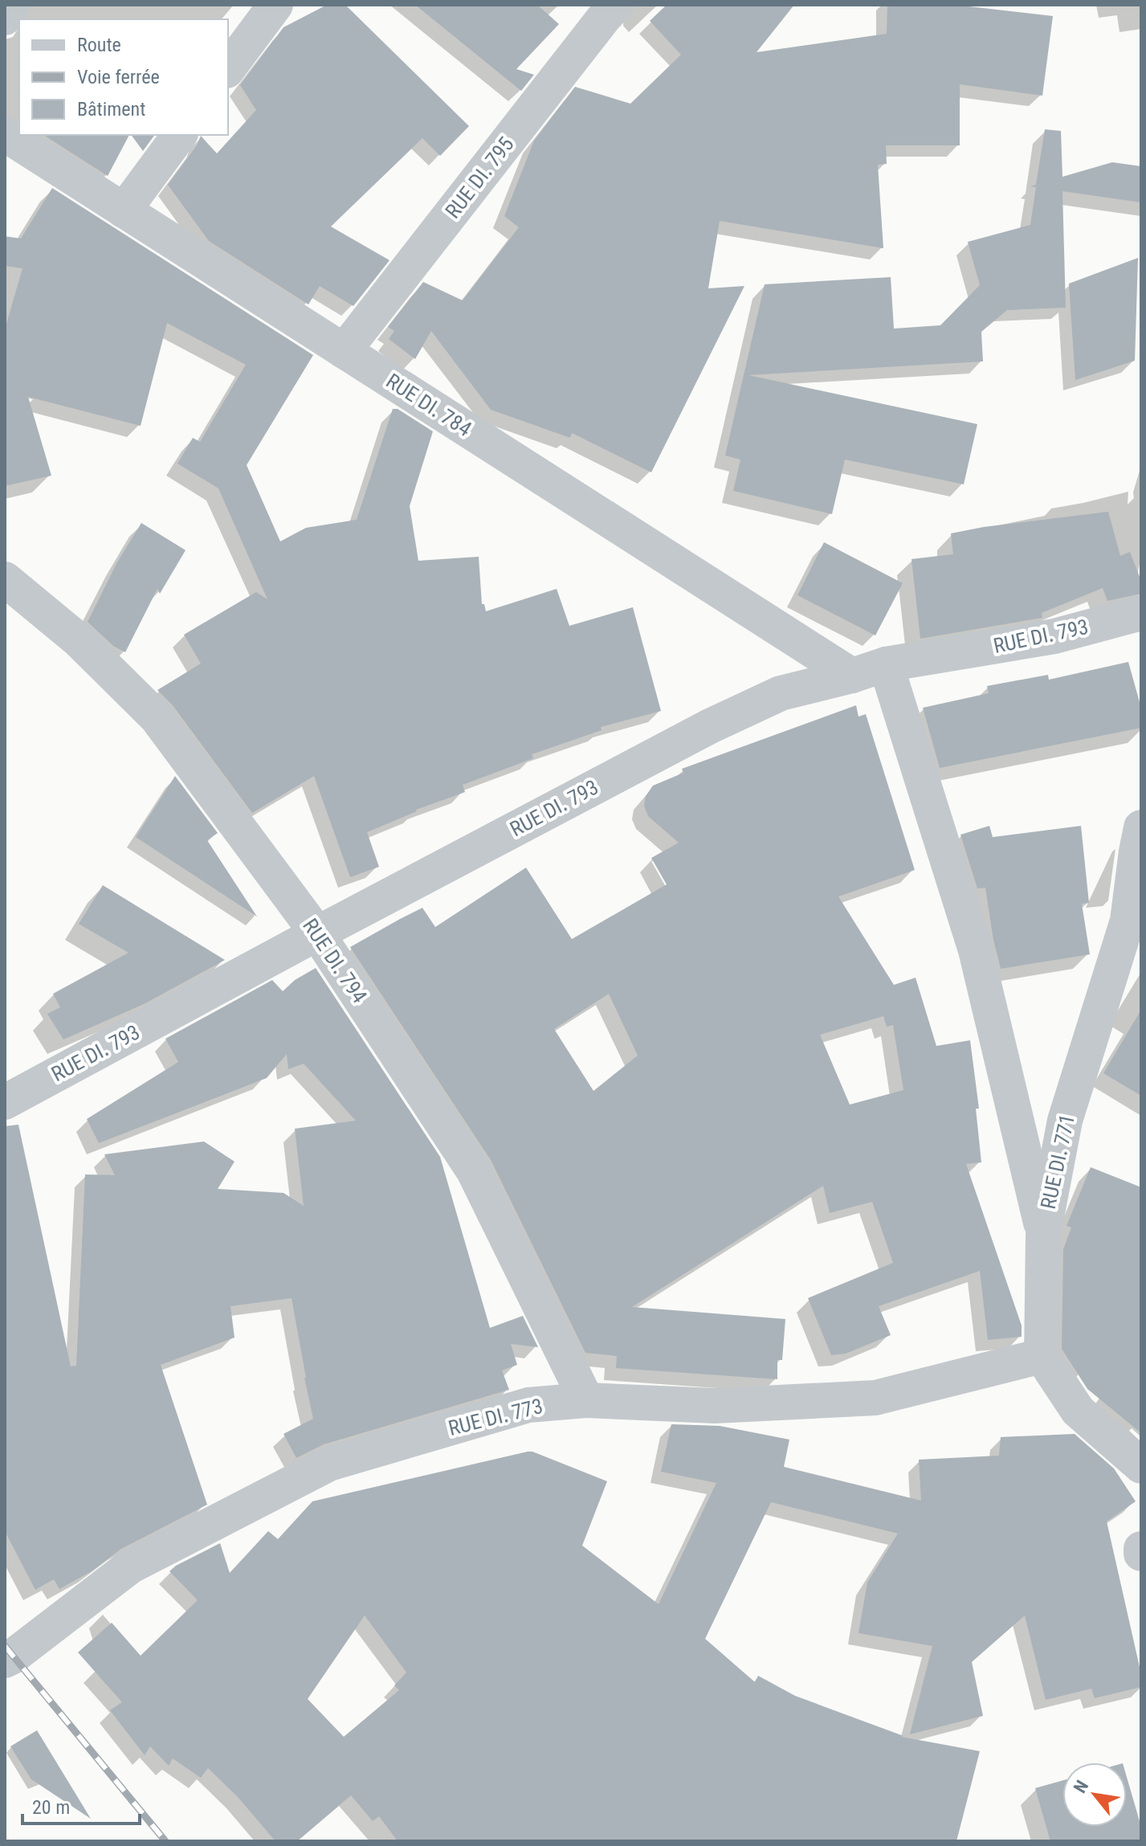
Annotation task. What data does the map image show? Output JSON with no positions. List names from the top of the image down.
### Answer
{
  "streets": {
    "street": [
      "RUE DI. 795",
      "RUE DI. 784",
      "RUE DI. 793",
      "RUE DI. 794",
      "RUE DI. 771",
      "RUE DI. 773"
    ]
  },
  "crossings": [
    ["RUE DI. 795", "RUE DI. 784"],
    ["RUE DI. 784", "RUE DI. 793"],
    ["RUE DI. 793", "RUE DI. 794"],
    ["RUE DI. 794", "RUE DI. 773"],
    ["RUE DI. 771", "RUE DI. 773"]
  ],
  "legend": ["Route", "Voie ferrée", "Bâtiment"],
  "scale_bar": "20 m",
  "north": "top left"
}
